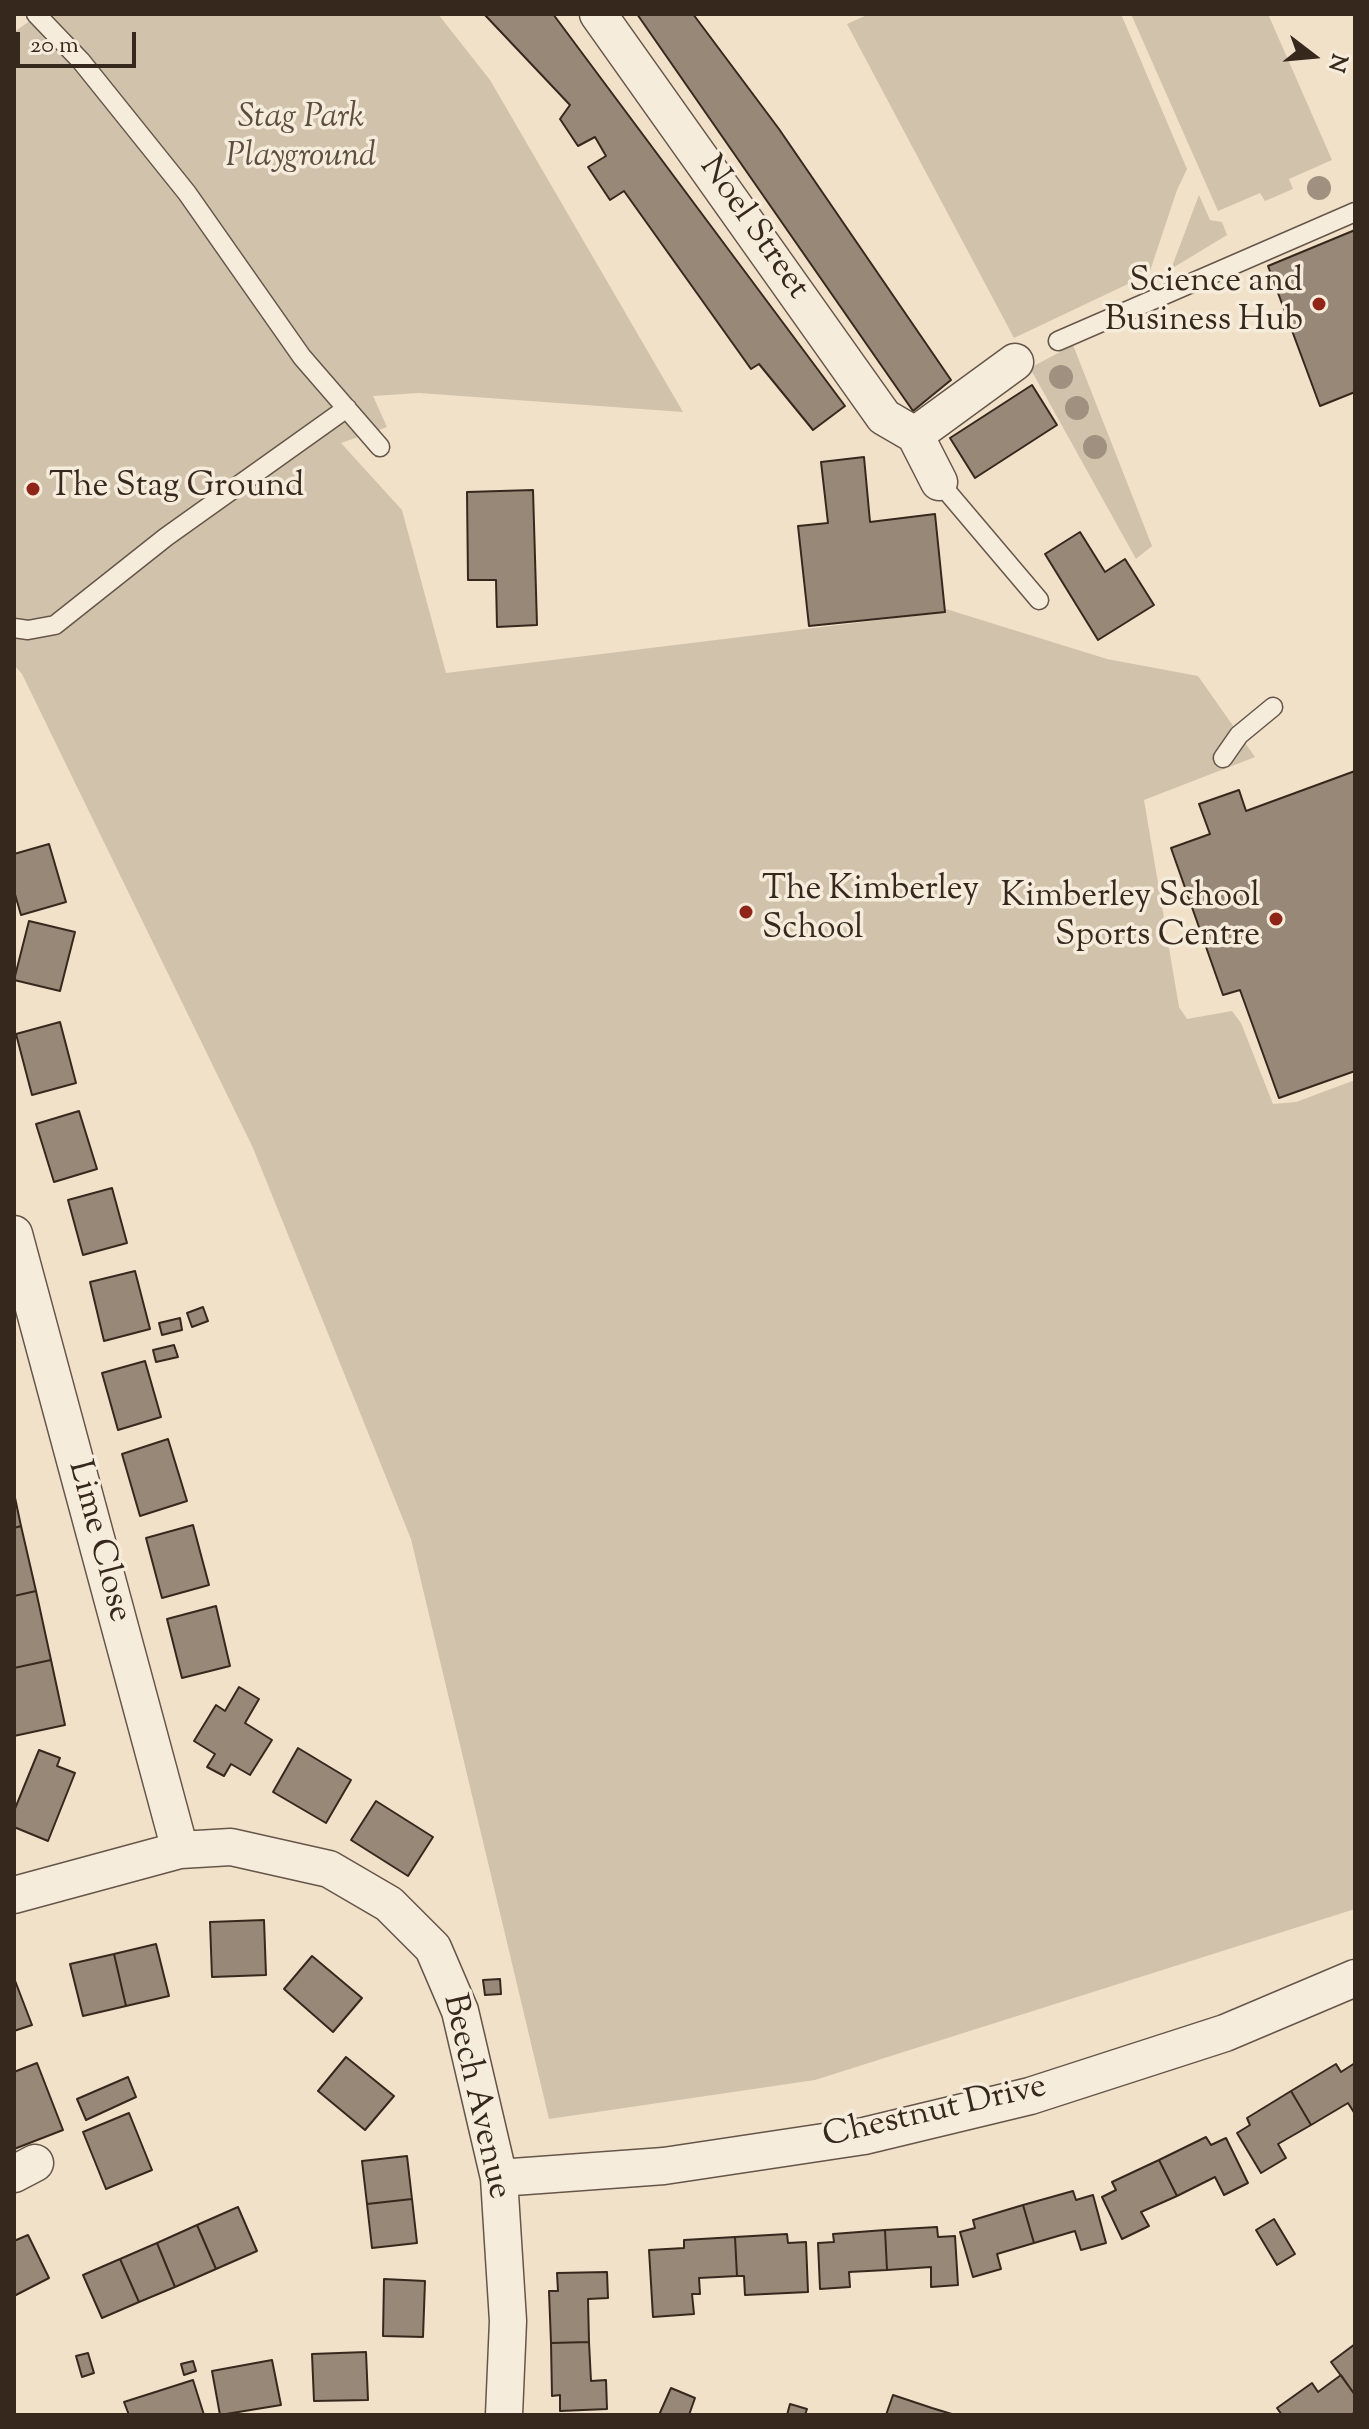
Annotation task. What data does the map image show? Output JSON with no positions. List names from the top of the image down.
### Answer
{
  "streets": {
    "street": [
      "Noel Street",
      "Lime Close",
      "Beech Avenue",
      "Chestnut Drive"
    ]
  },
  "crossings": [
    ["Lime Close", "Beech Avenue"],
    ["Beech Avenue", "Chestnut Drive"]
  ],
  "parks": ["Stag Park Playground"],
  "places": [
    "Science and Business Hub",
    "The Stag Ground",
    "The Kimberley School",
    "Kimberley School Sports Centre"
  ],
  "scale_bar": "20 m",
  "north": "right"
}
